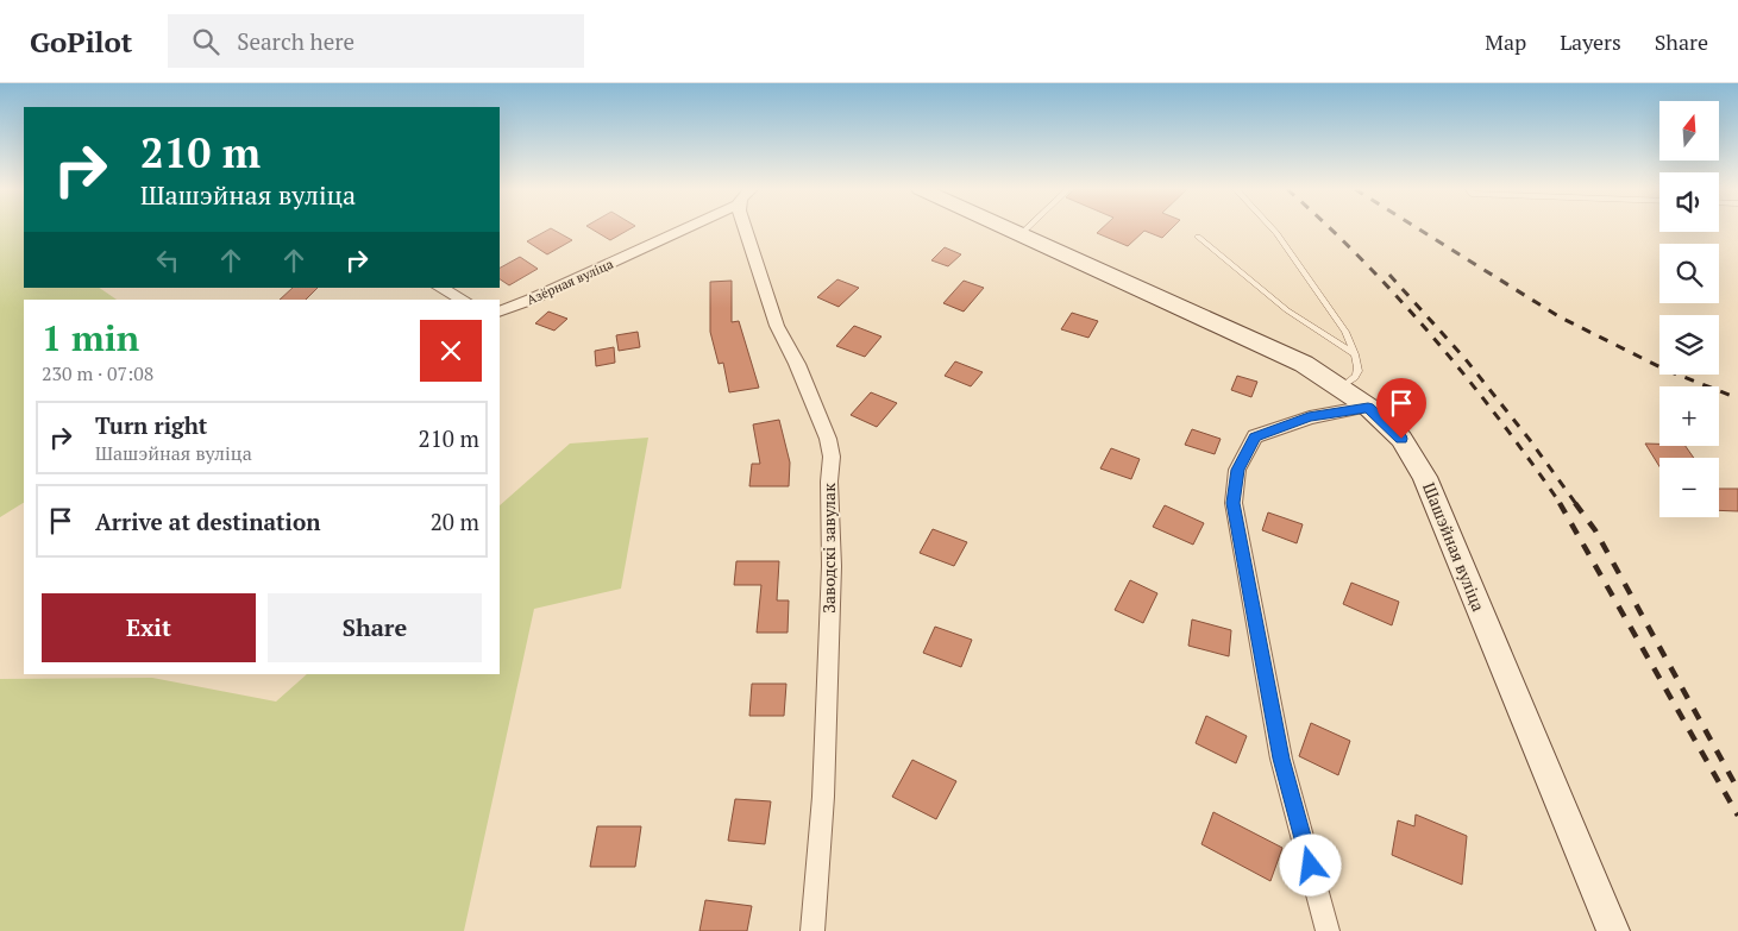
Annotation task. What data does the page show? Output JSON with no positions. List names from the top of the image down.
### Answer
{
  "streets": {
    "main road": ["Шашэйная вуліца"],
    "street": ["Азёрная вуліца", "Заводскі завулак"]
  },
  "north": "top",
  "page": {
    "header": "GoPilot",
    "search": "Search here",
    "nav": ["Map", "Layers", "Share"],
    "map_buttons": ["+", "−"],
    "turn": ["210 m", "Шашэйная вуліца"],
    "heading": ["1 min", "230 m · 07:08"],
    "list": [
      {
        "name": "Turn right",
        "note": "Шашэйная вуліца",
        "value": "210 m"
      },
      {
        "name": "Arrive at destination",
        "value": "20 m"
      }
    ],
    "buttons": ["Exit", "Share"]
  }
}
